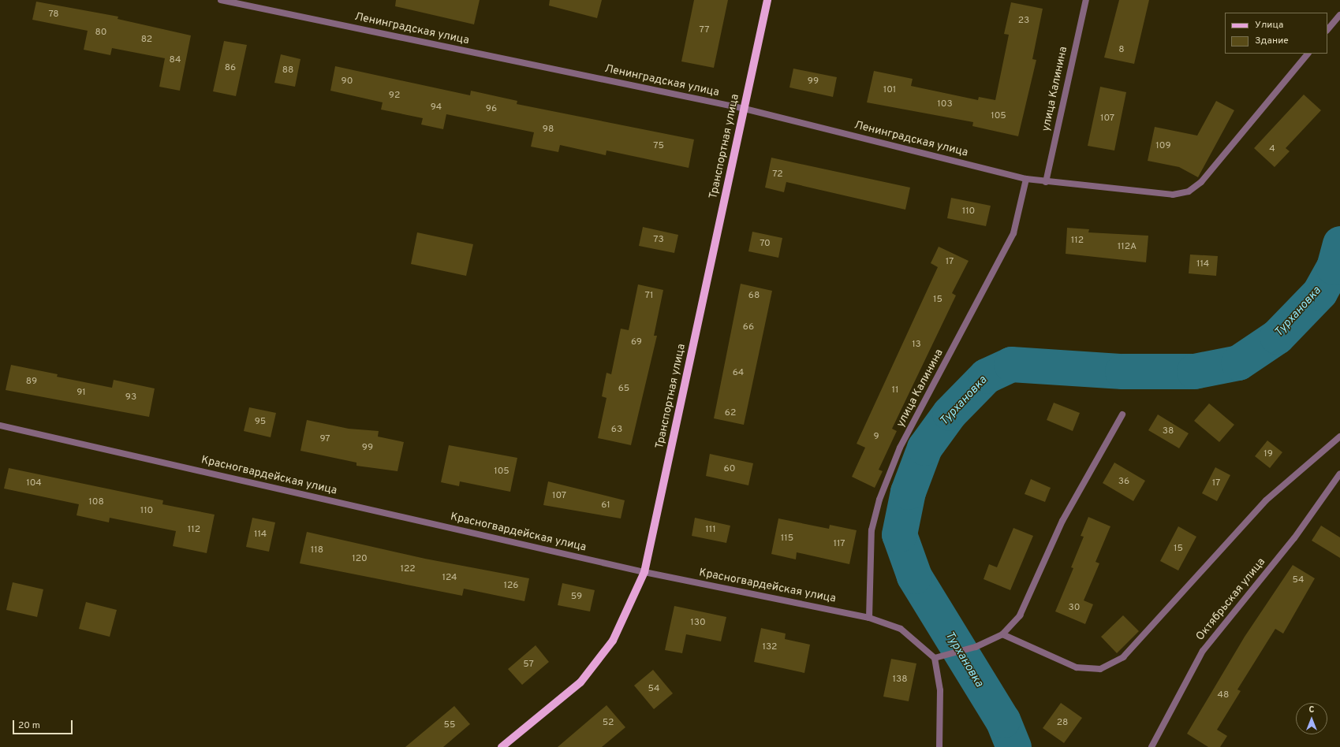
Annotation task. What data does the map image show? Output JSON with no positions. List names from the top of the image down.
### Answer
{
  "streets": {
    "main road": ["Транспортная улица"],
    "street": [
      "Ленинградская улица",
      "улица Калинина",
      "Красногвардейская улица",
      "Октябрьская улица"
    ]
  },
  "crossings": [
    ["Ленинградская улица", "улица Калинина"],
    ["Ленинградская улица", "Транспортная улица"],
    ["улица Калинина", "Красногвардейская улица"],
    ["Транспортная улица", "Красногвардейская улица"]
  ],
  "water": ["Турхановка"],
  "house_numbers": [
    "78",
    "23",
    "77",
    "80",
    "82",
    "8",
    "84",
    "86",
    "88",
    "90",
    "99",
    "101",
    "92",
    "103",
    "94",
    "96",
    "105",
    "107",
    "98",
    "75",
    "109",
    "4",
    "72",
    "110",
    "73",
    "112",
    "70",
    "112А",
    "17",
    "114",
    "71",
    "68",
    "15",
    "66",
    "69",
    "13",
    "64",
    "89",
    "65",
    "11",
    "91",
    "93",
    "62",
    "95",
    "63",
    "38",
    "9",
    "97",
    "99",
    "19",
    "60",
    "105",
    "36",
    "104",
    "17",
    "107",
    "108",
    "61",
    "110",
    "112",
    "111",
    "114",
    "115",
    "117",
    "15",
    "118",
    "120",
    "122",
    "124",
    "54",
    "126",
    "59",
    "30",
    "130",
    "132",
    "57",
    "138",
    "54",
    "48",
    "52",
    "28",
    "55"
  ],
  "legend": ["Улица", "Здание"],
  "scale_bar": "20 m",
  "north": "top"
}
